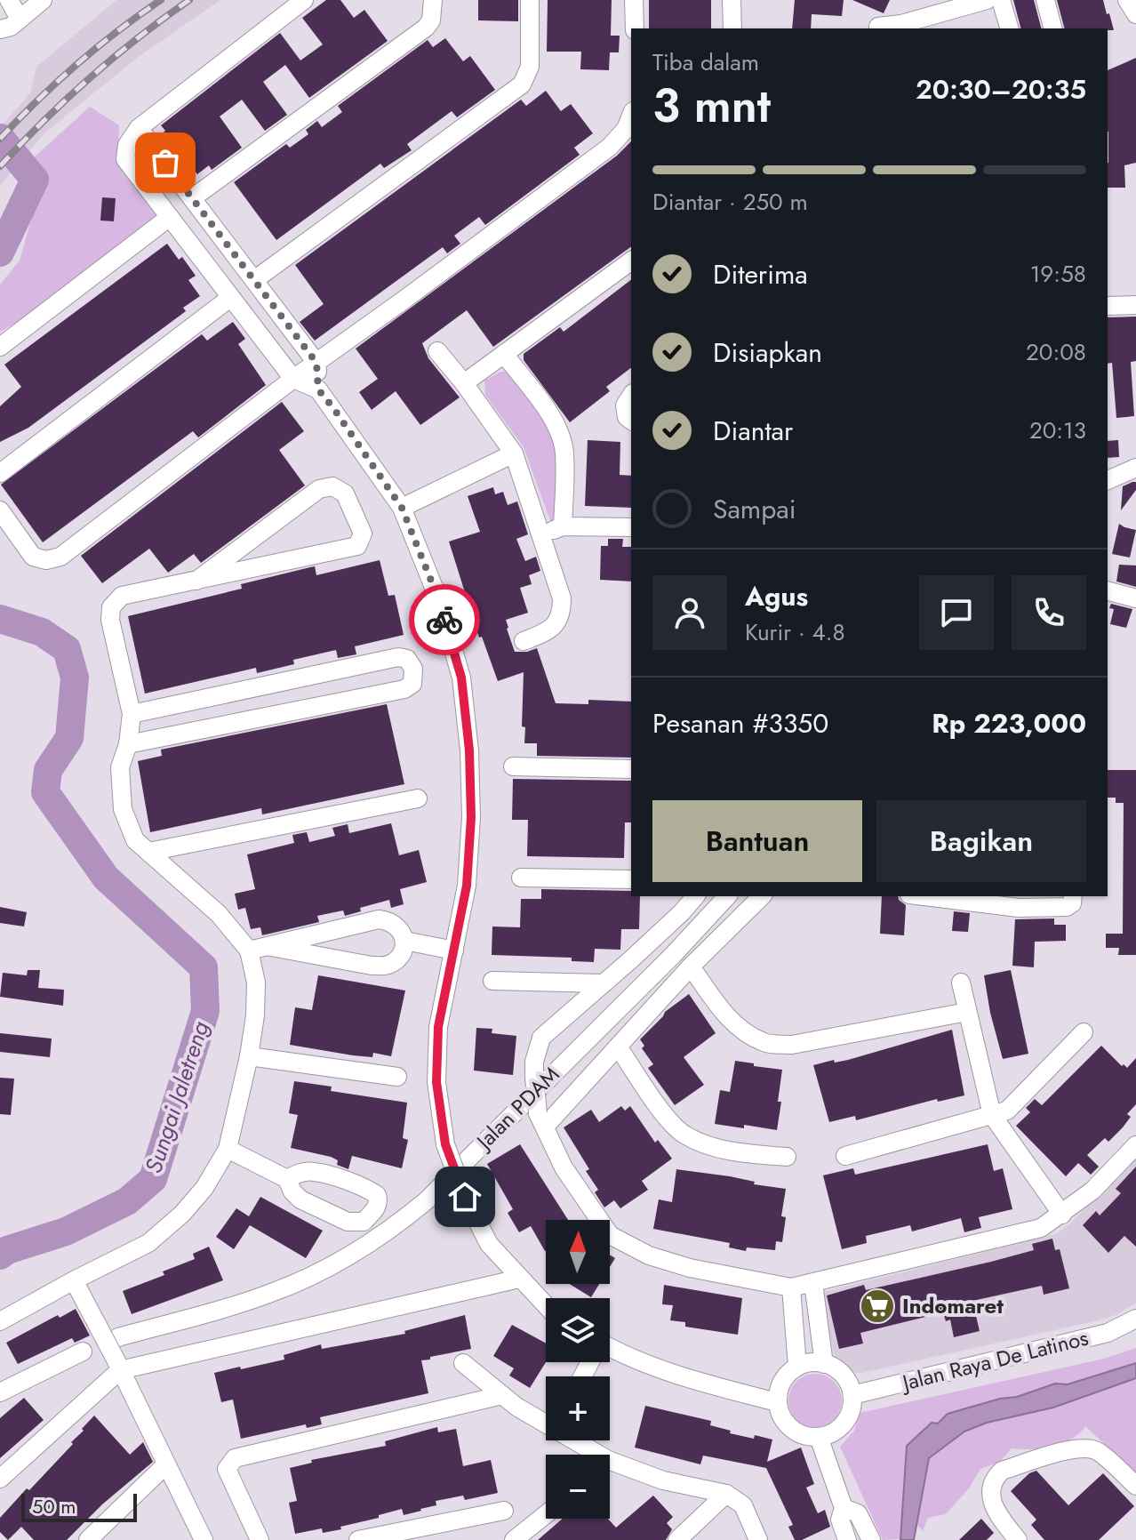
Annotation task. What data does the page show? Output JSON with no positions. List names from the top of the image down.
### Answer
{
  "streets": {
    "street": ["Jalan PDAM", "Jalan Raya De Latinos"]
  },
  "water": ["Sungai Jaletreng"],
  "places": {
    "supermarket": ["Indomaret"]
  },
  "scale_bar": "50 m",
  "north": "top",
  "page": {
    "heading": ["3 mnt", "Tiba dalam", "20:30–20:35"],
    "panel": [
      "Agus",
      "Kurir · 4.8",
      "Pesanan #3350",
      "Rp 223,000"
    ],
    "bar": "Diantar · 250 m",
    "list": [
      ["Diterima", "19:58"],
      ["Disiapkan", "20:08"],
      ["Diantar", "20:13"],
      "Sampai"
    ],
    "buttons": ["Bantuan", "Bagikan"],
    "map_buttons": ["+", "−"],
    "scale": "50 m"
  }
}
